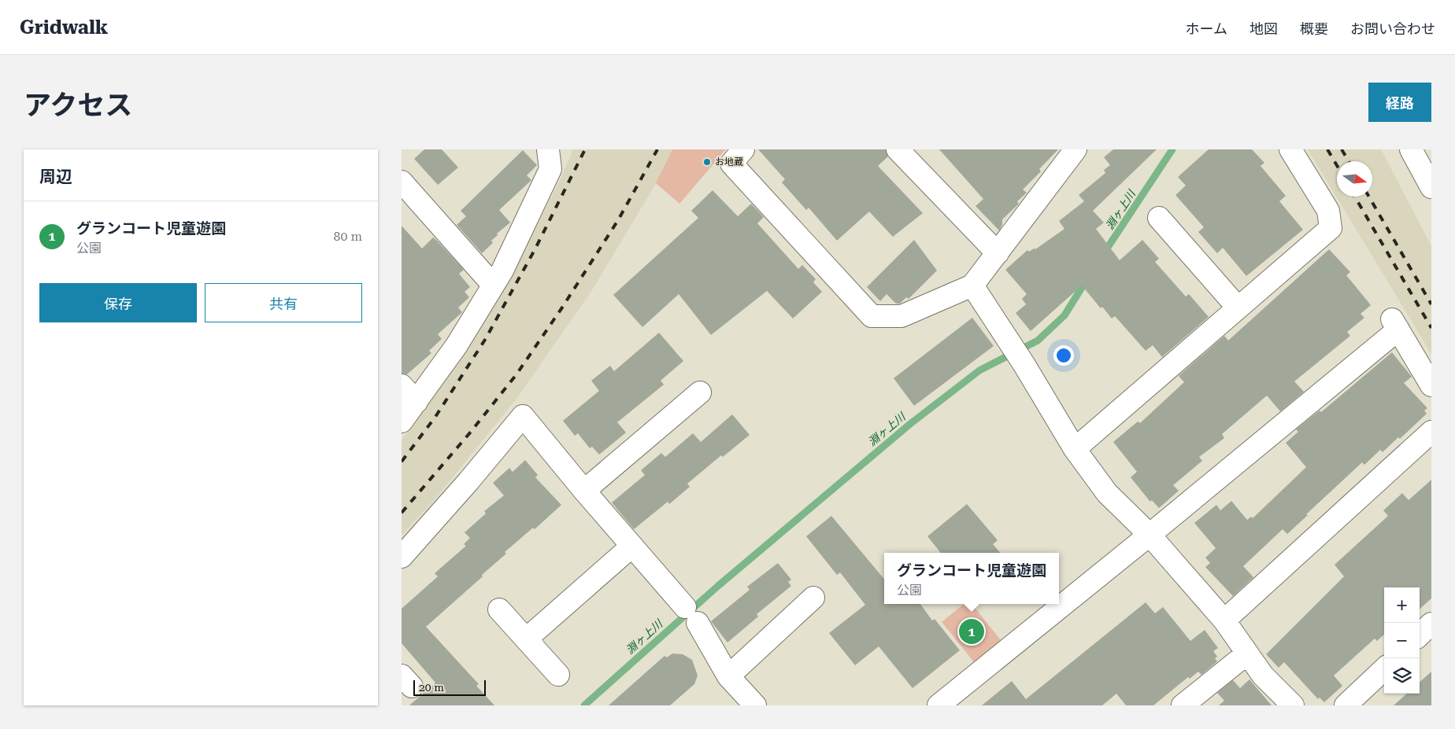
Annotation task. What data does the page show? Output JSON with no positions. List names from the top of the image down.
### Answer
{
  "water": ["淵ヶ上川"],
  "places": ["お地蔵"],
  "scale_bar": "20 m",
  "north": "right",
  "page": {
    "header": "Gridwalk",
    "nav": [
      "ホーム",
      "地図",
      "概要",
      "お問い合わせ"
    ],
    "title": "アクセス",
    "buttons": [
      "経路",
      ["保存", "共有"]
    ],
    "heading": "周辺",
    "list": [
      {
        "mark": "1",
        "name": "グランコート児童遊園",
        "note": "公園",
        "value": "80 m"
      }
    ],
    "popup": ["グランコート児童遊園", "公園"],
    "map_buttons": ["+", "−"],
    "pins": "1",
    "scale": "20 m"
  }
}
